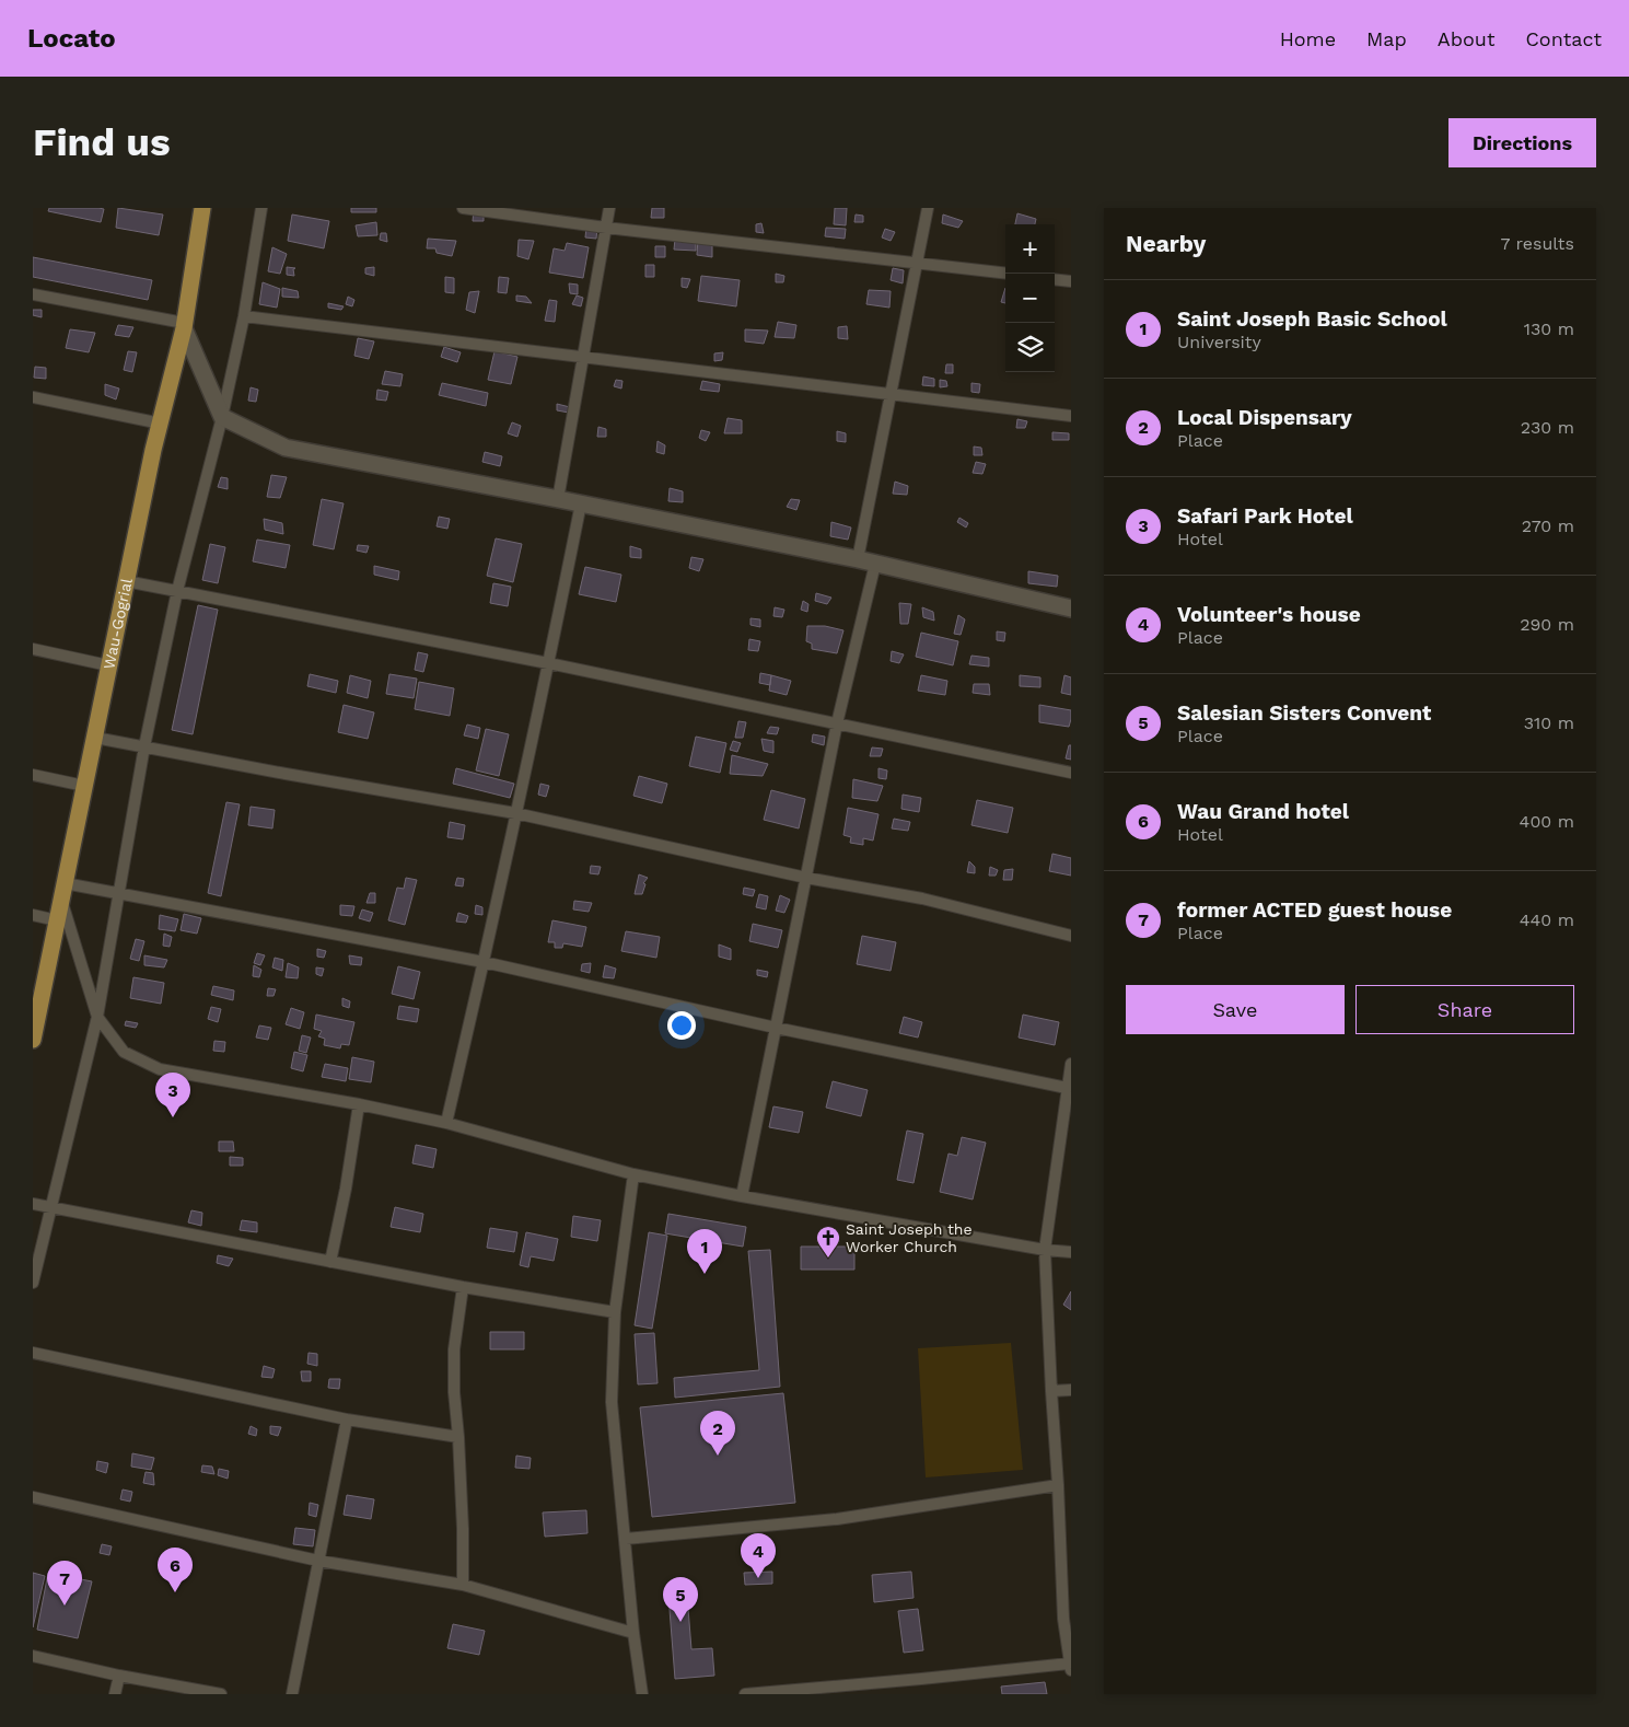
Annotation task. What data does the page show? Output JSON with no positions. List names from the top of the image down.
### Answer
{
  "streets": {
    "main road": ["Wau-Gogrial"]
  },
  "places": {
    "church": ["Saint Joseph the Worker Church"]
  },
  "page": {
    "header": "Locato",
    "nav": [
      "Home",
      "Map",
      "About",
      "Contact"
    ],
    "buttons": [
      "Directions",
      ["Save", "Share"]
    ],
    "title": "Find us",
    "heading": ["Nearby", "7 results"],
    "map_buttons": ["+", "−"],
    "list": [
      {
        "mark": "1",
        "name": "Saint Joseph Basic School",
        "note": "University",
        "value": "130 m"
      },
      {
        "mark": "2",
        "name": "Local Dispensary",
        "note": "Place",
        "value": "230 m"
      },
      {
        "mark": "3",
        "name": "Safari Park Hotel",
        "note": "Hotel",
        "value": "270 m"
      },
      {
        "mark": "4",
        "name": "Volunteer's house",
        "note": "Place",
        "value": "290 m"
      },
      {
        "mark": "5",
        "name": "Salesian Sisters Convent",
        "note": "Place",
        "value": "310 m"
      },
      {
        "mark": "6",
        "name": "Wau Grand hotel",
        "note": "Hotel",
        "value": "400 m"
      },
      {
        "mark": "7",
        "name": "former ACTED guest house",
        "note": "Place",
        "value": "440 m"
      }
    ],
    "pins": [
      "3",
      "1",
      "2",
      "4",
      "6",
      "7",
      "5"
    ]
  }
}
